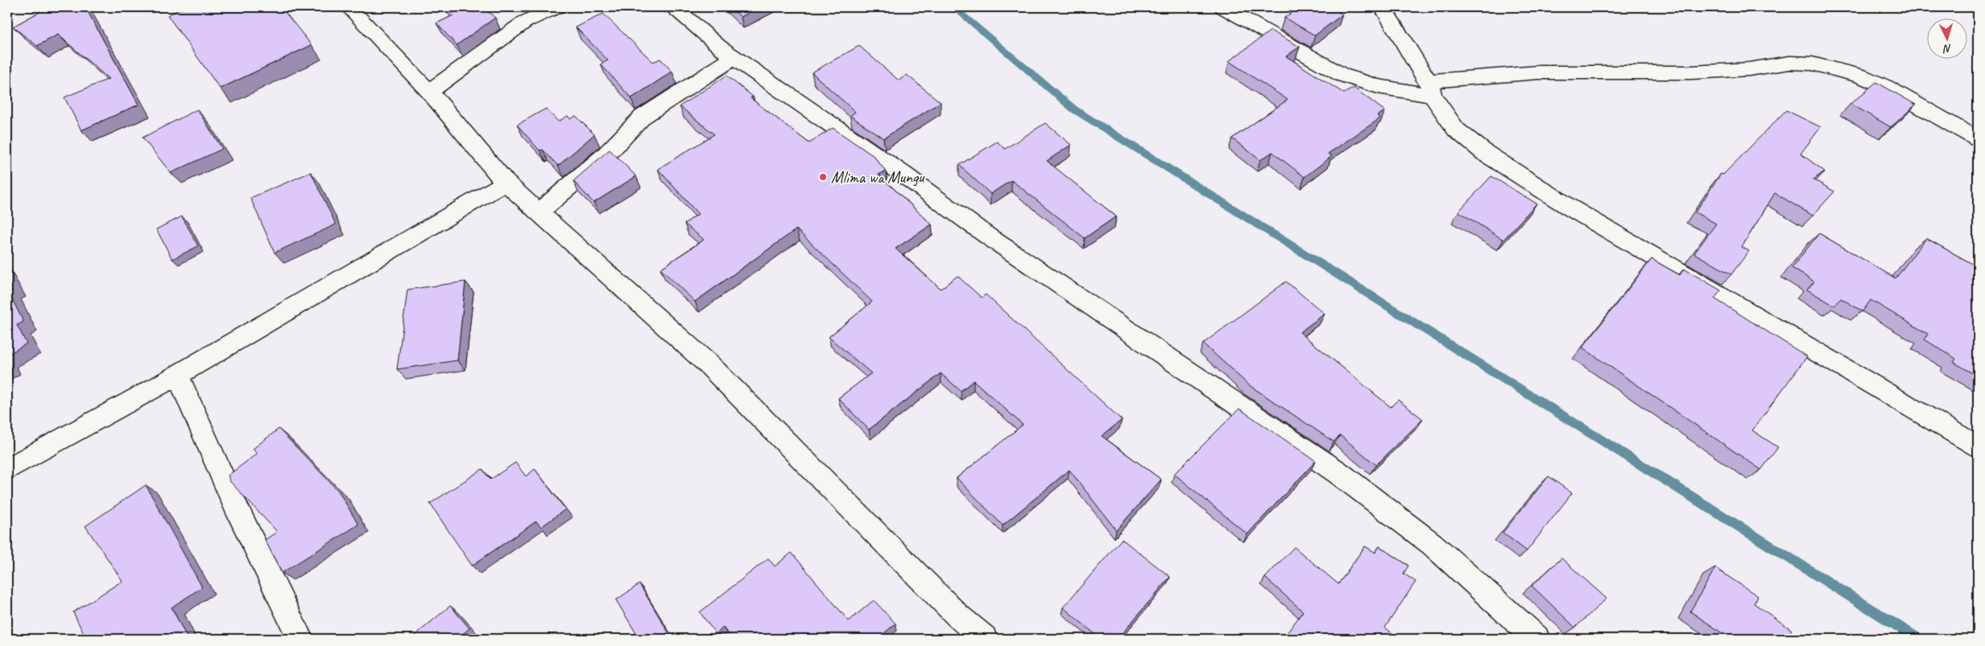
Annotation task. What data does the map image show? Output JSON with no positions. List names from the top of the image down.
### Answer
{
  "places": ["Mlima wa Mungu"],
  "north": "bottom"
}
